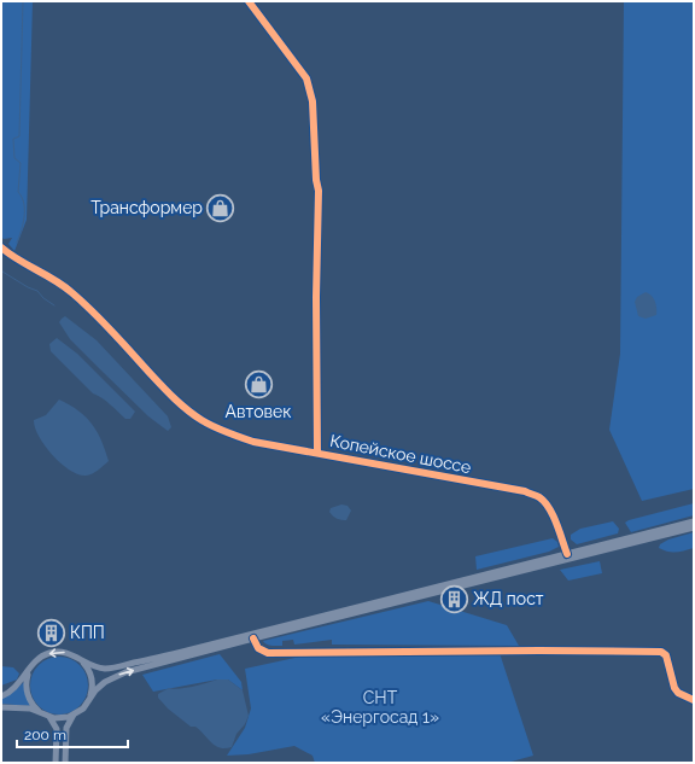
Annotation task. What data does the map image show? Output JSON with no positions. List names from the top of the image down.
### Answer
{
  "streets": {
    "street": ["Копейское шоссе"]
  },
  "parks": ["СНТ «Энергосад 1»"],
  "places": {
    "shop": ["Трансформер", "Автовек"],
    "building": ["ЖД пост", "КПП"]
  },
  "scale_bar": "200 m"
}
